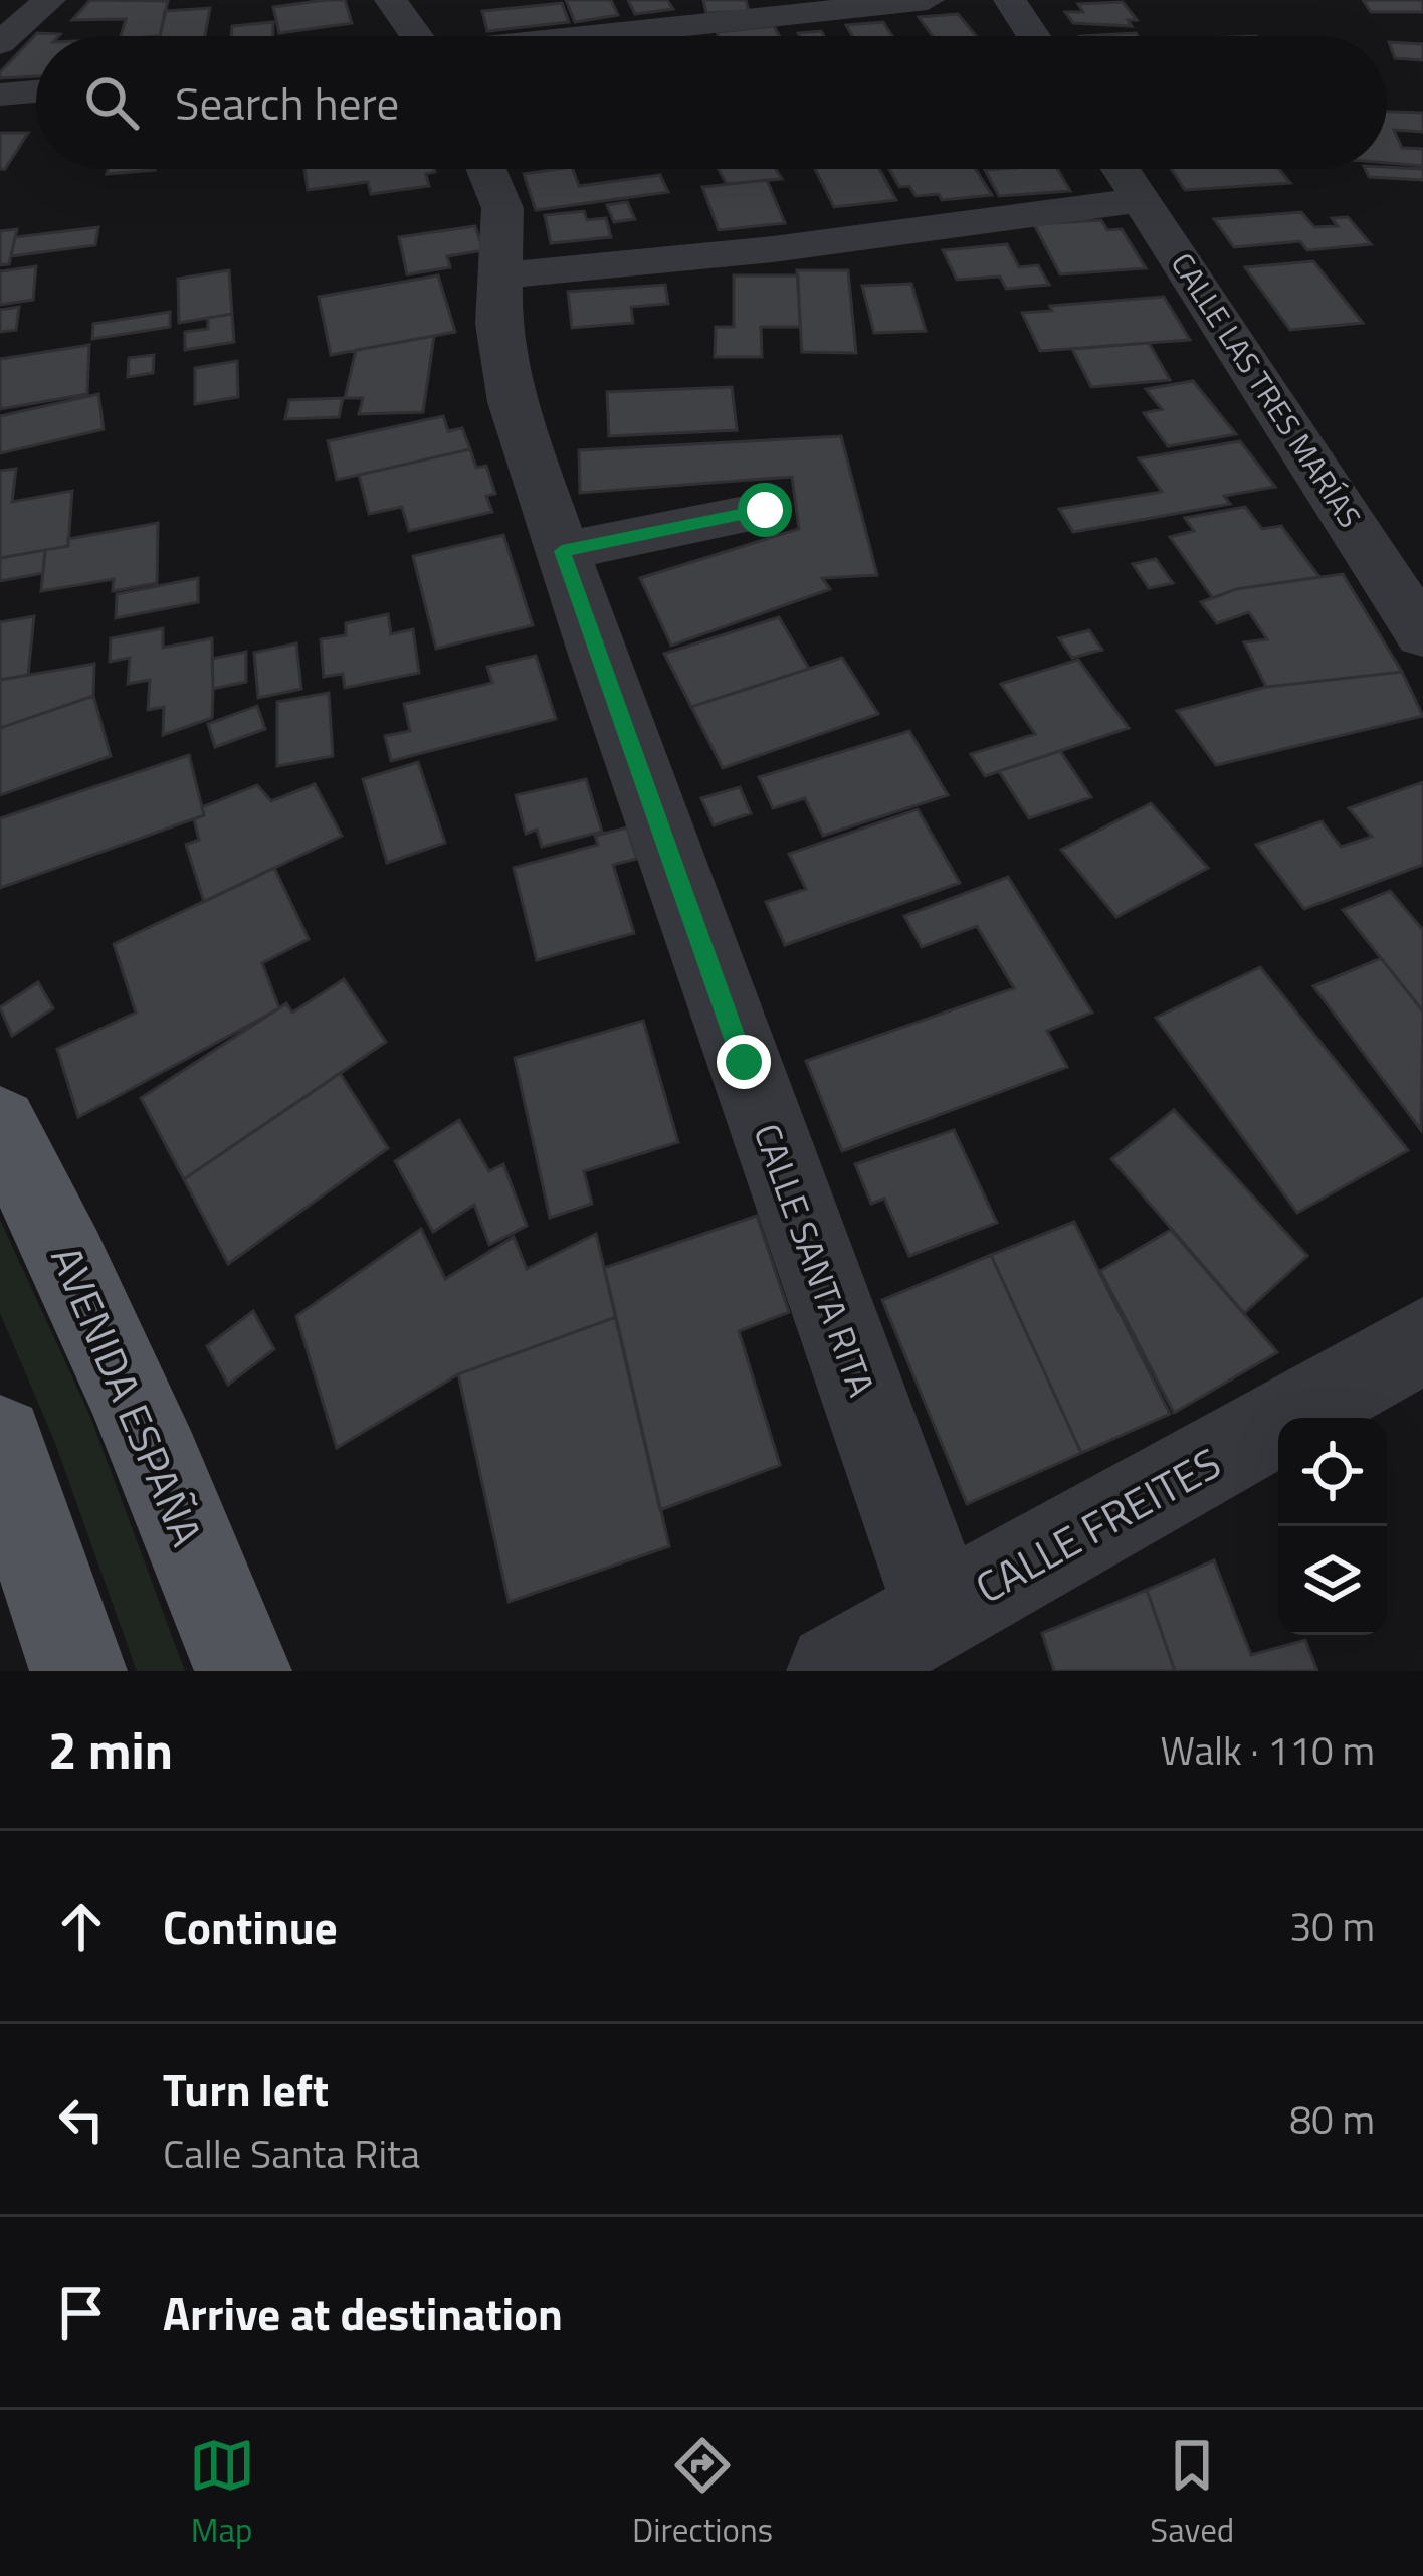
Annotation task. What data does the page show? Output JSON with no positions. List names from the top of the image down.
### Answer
{
  "streets": {
    "main road": ["AVENIDA ESPAÑA"],
    "street": ["CALLE LAS TRES MARÍAS", "CALLE SANTA RITA", "CALLE FREITES"]
  },
  "crossings": [
    ["CALLE SANTA RITA", "CALLE FREITES"]
  ],
  "page": {
    "search": "Search here",
    "heading": ["2 min", "Walk · 110 m"],
    "list": [
      ["Continue", "30 m"],
      ["Turn left", "Calle Santa Rita", "80 m"],
      "Arrive at destination"
    ],
    "nav": ["Map", "Directions", "Saved"]
  }
}
